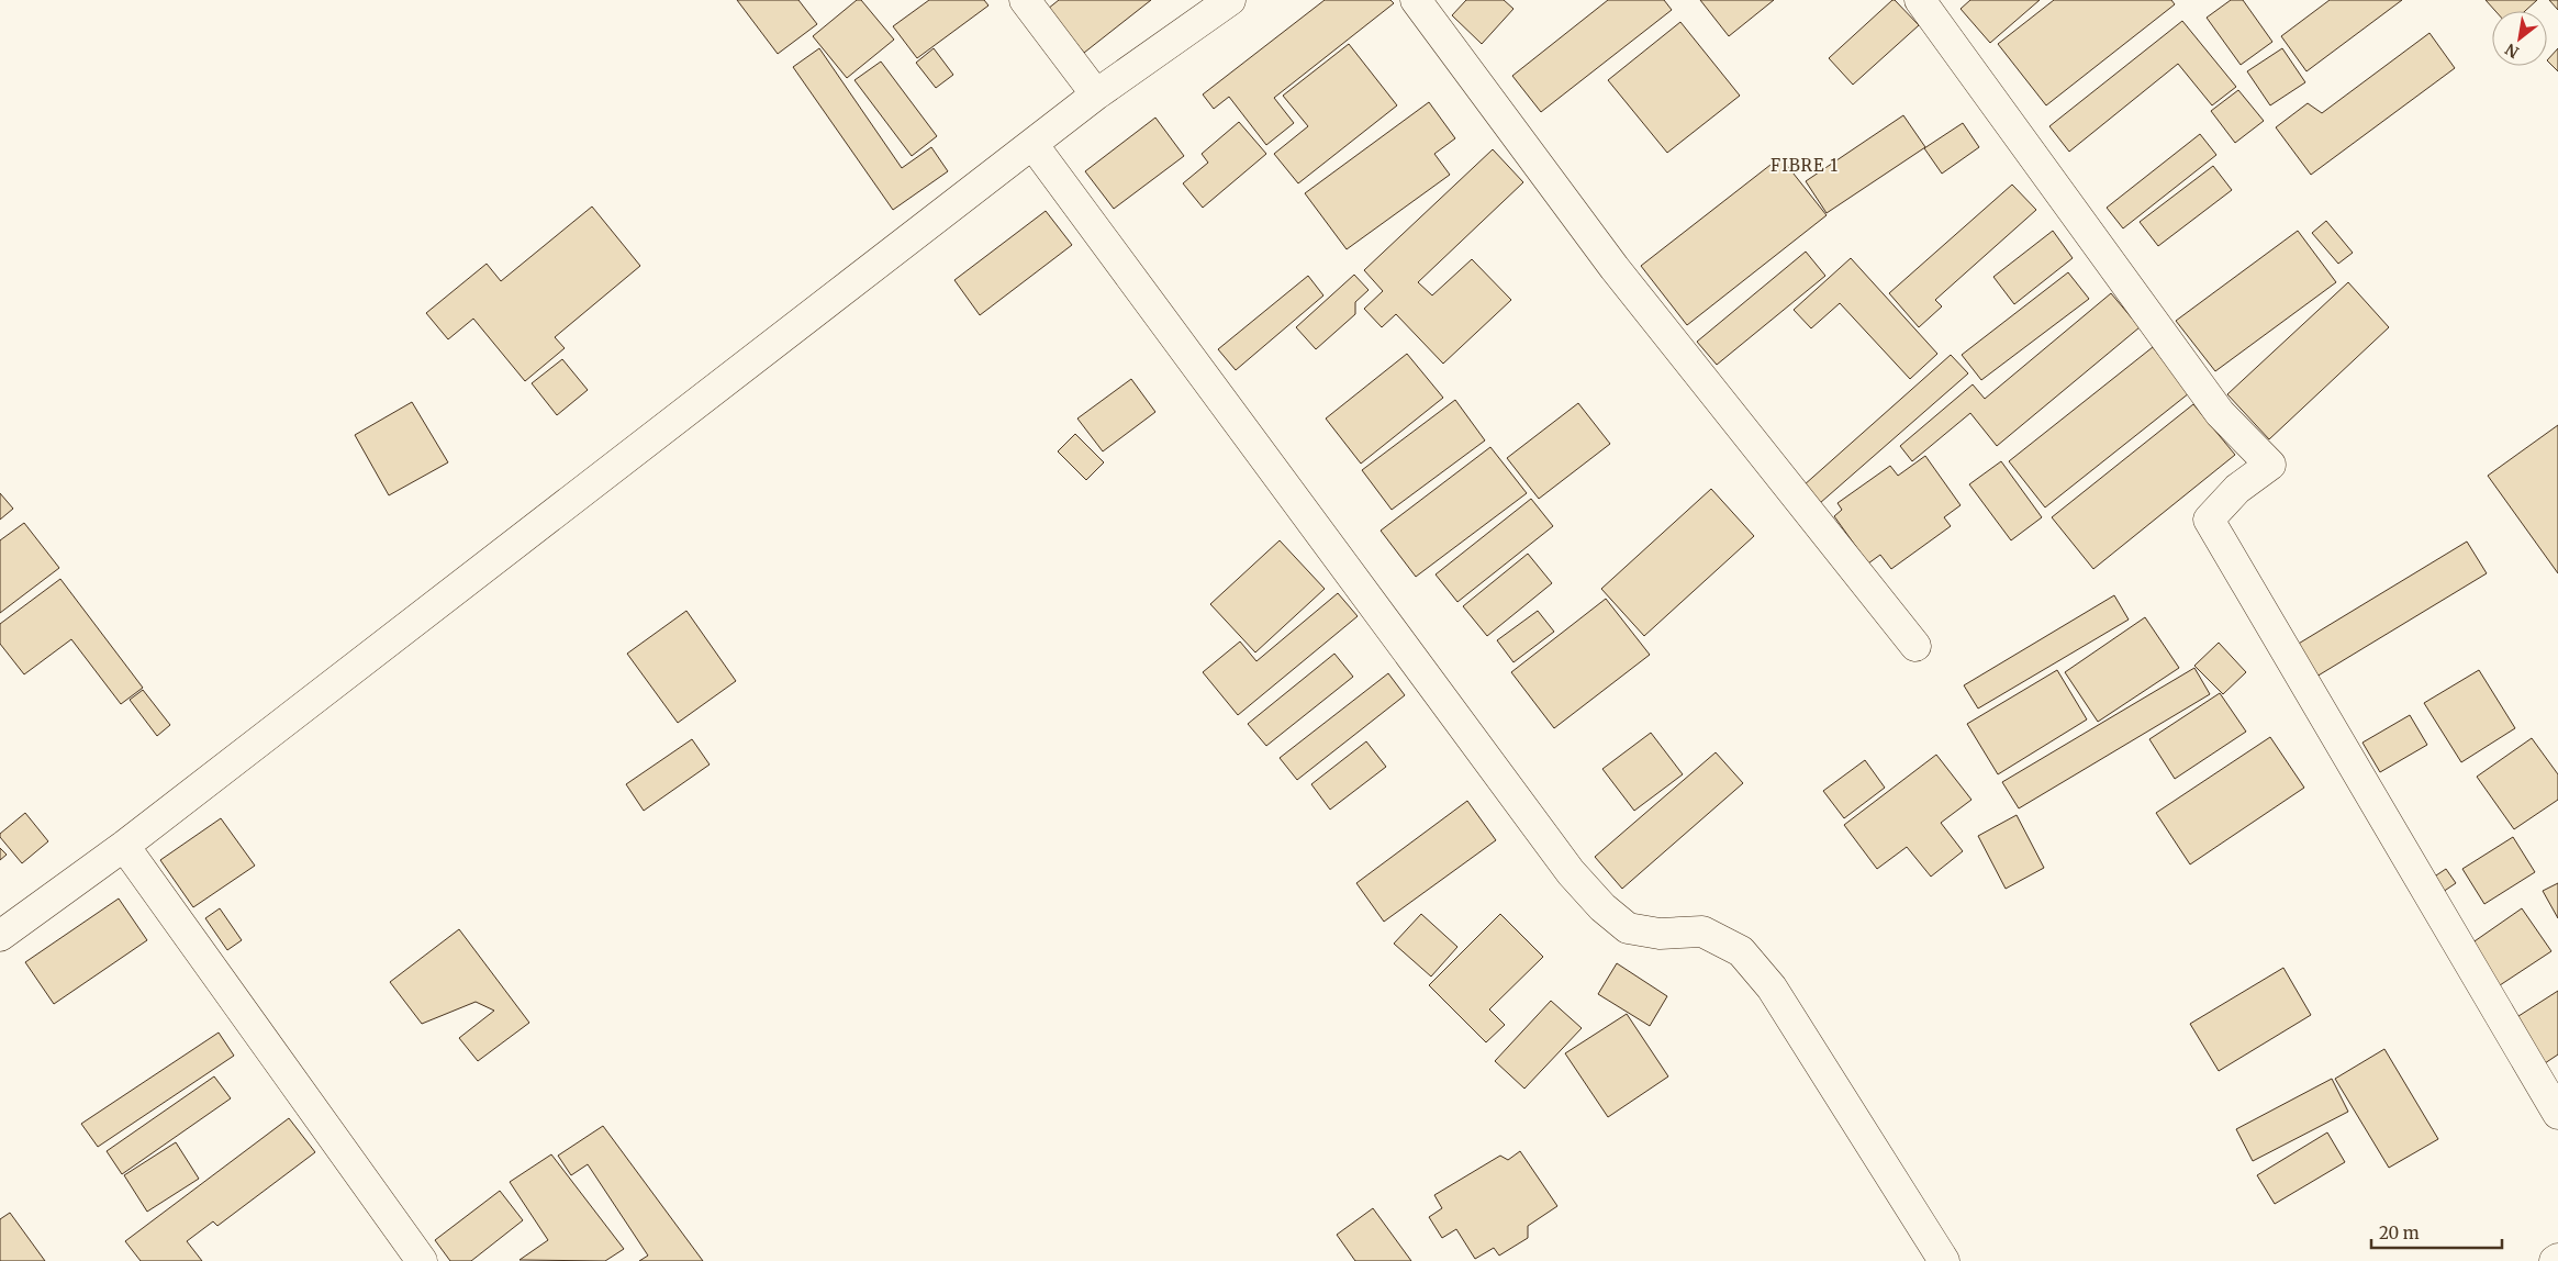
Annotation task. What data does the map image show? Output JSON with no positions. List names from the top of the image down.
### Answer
{
  "districts": ["FIBRE 1"],
  "scale_bar": "20 m",
  "north": "bottom left"
}
